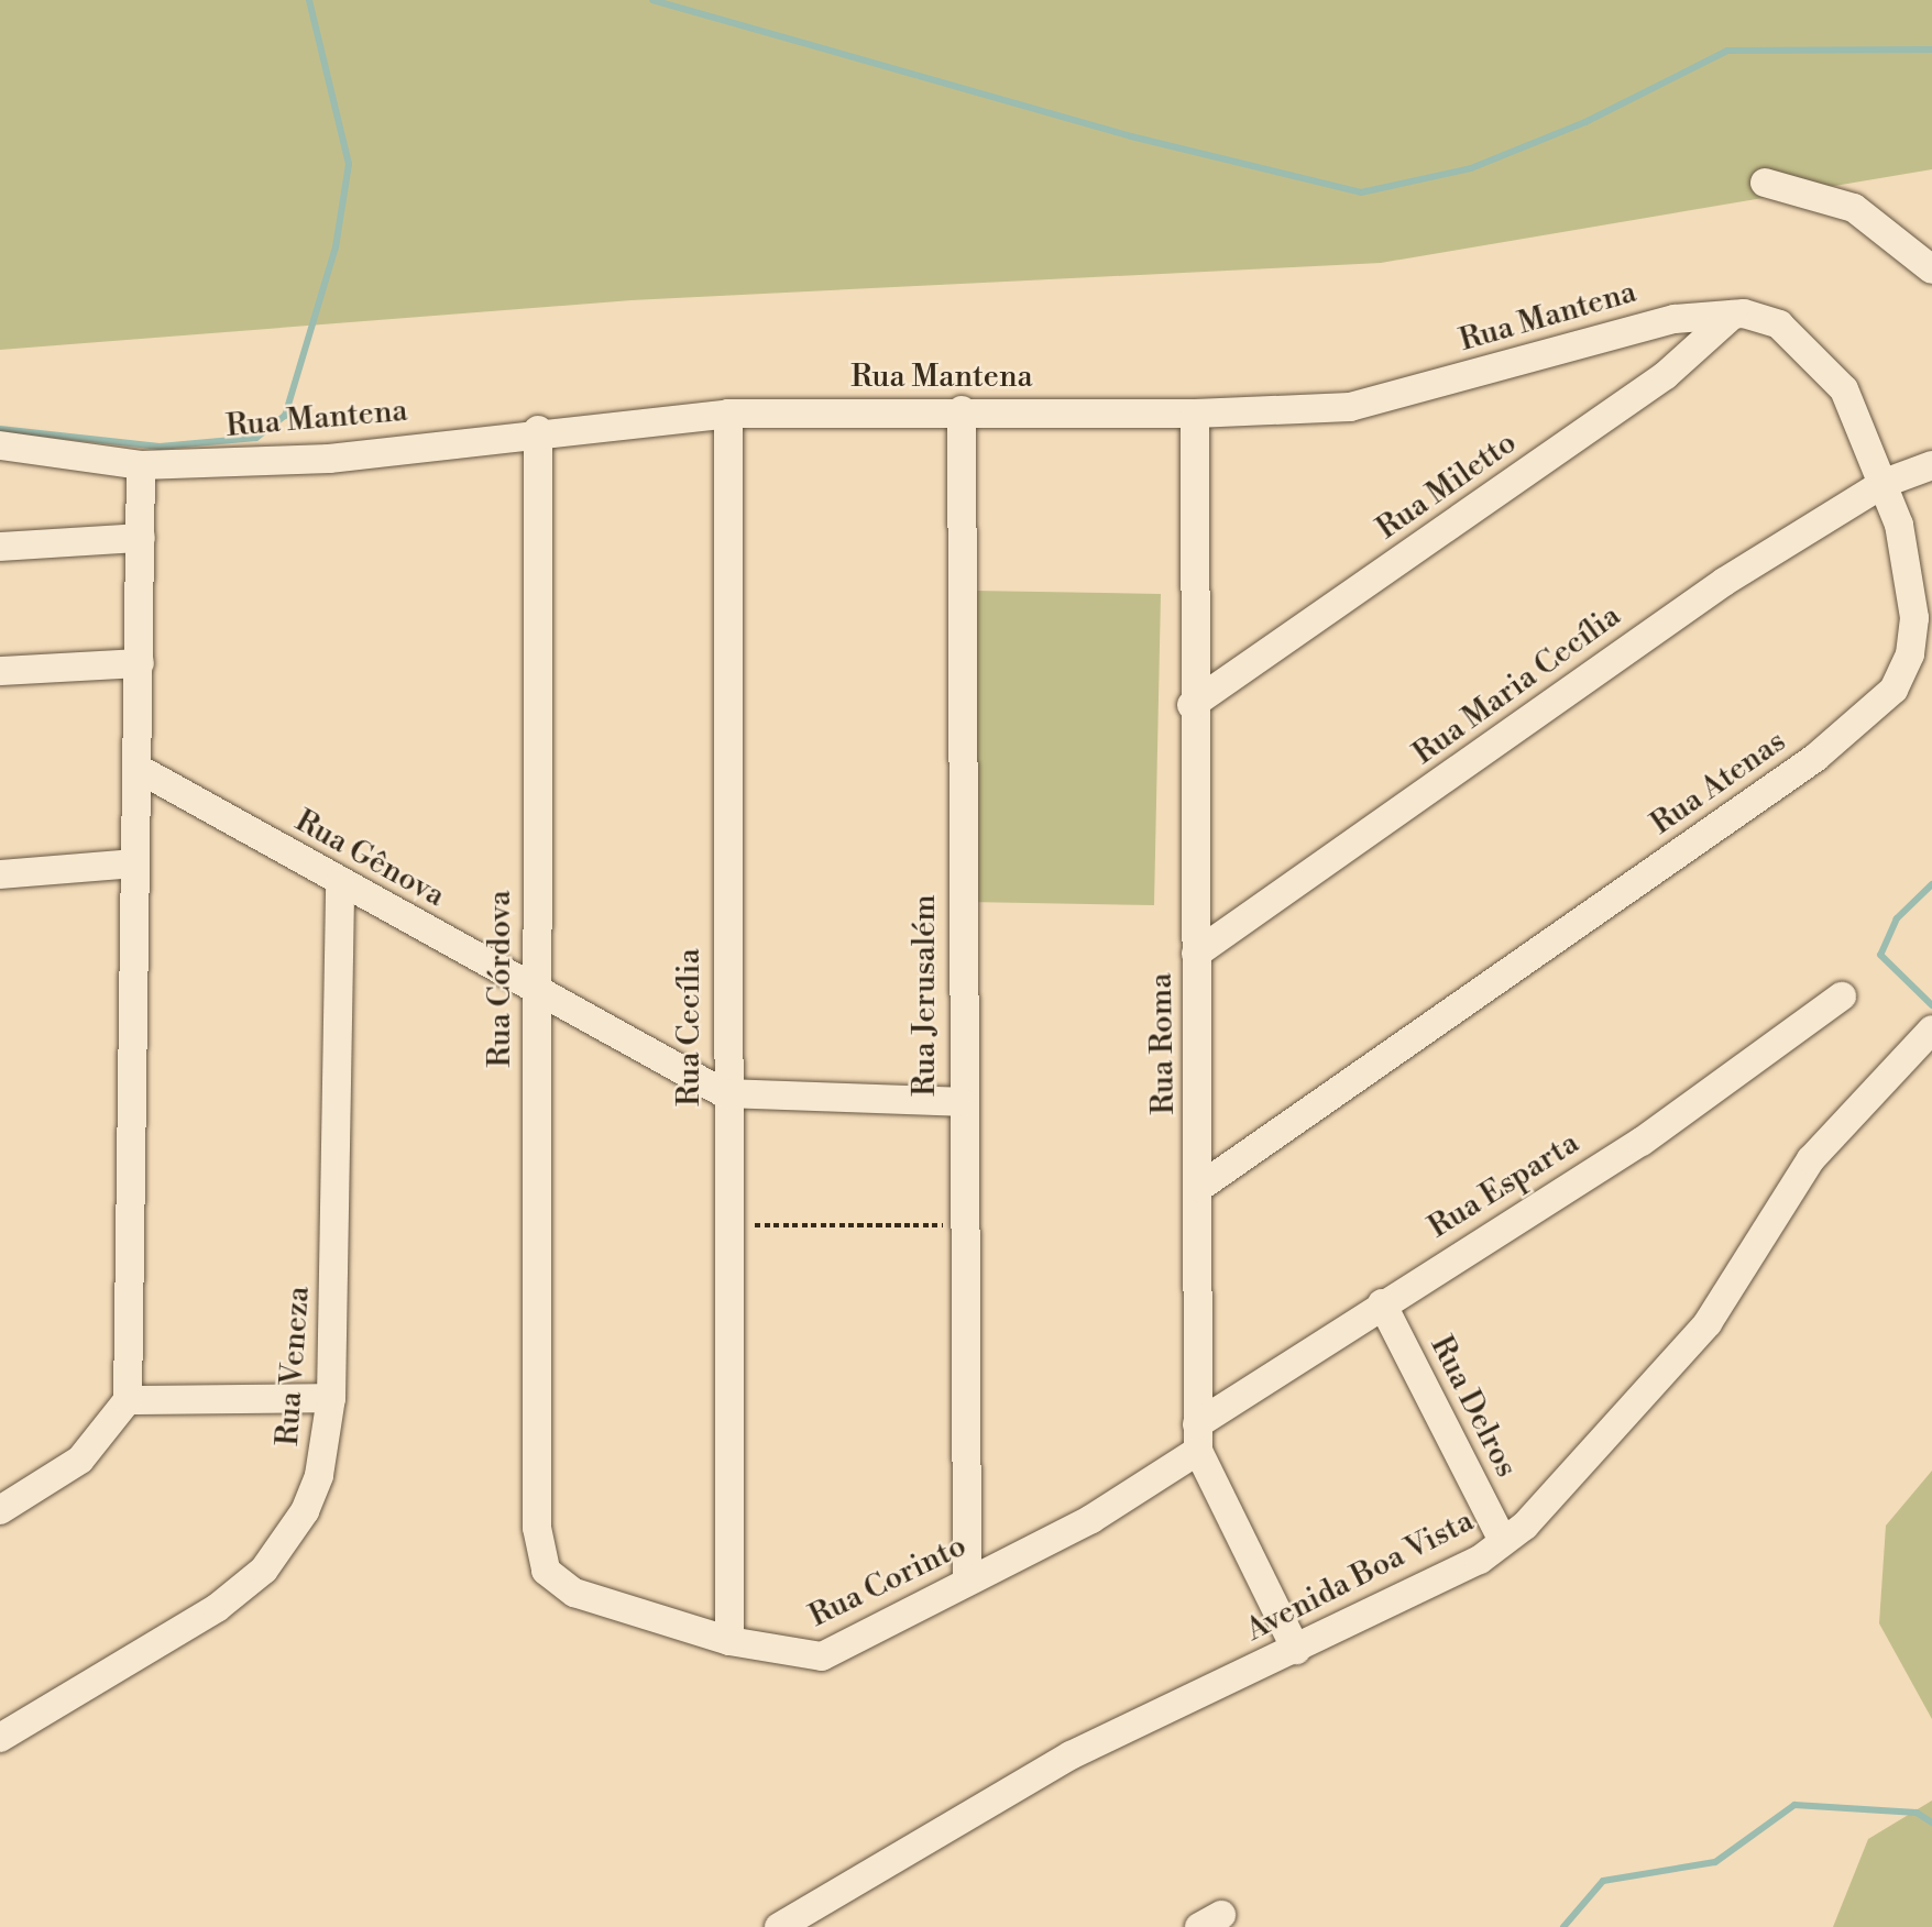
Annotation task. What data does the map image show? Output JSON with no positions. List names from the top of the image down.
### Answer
{
  "streets": {
    "street": [
      "Rua Mantena",
      "Rua Miletto",
      "Rua Maria Cecília",
      "Rua Atenas",
      "Rua Gênova",
      "Rua Córdova",
      "Rua Jerusalém",
      "Rua Cecília",
      "Rua Roma",
      "Rua Esparta",
      "Rua Veneza",
      "Rua Delros",
      "Avenida Boa Vista",
      "Rua Corinto"
    ]
  },
  "crossings": [
    ["Rua Mantena", "Rua Miletto"],
    ["Rua Mantena", "Rua Atenas"],
    ["Rua Mantena", "Rua Córdova"],
    ["Rua Mantena", "Rua Jerusalém"],
    ["Rua Mantena", "Rua Cecília"],
    ["Rua Mantena", "Rua Roma"],
    ["Rua Miletto", "Rua Atenas"],
    ["Rua Miletto", "Rua Roma"],
    ["Rua Maria Cecília", "Rua Atenas"],
    ["Rua Maria Cecília", "Rua Roma"],
    ["Rua Atenas", "Rua Roma"],
    ["Rua Gênova", "Rua Córdova"],
    ["Rua Gênova", "Rua Jerusalém"],
    ["Rua Gênova", "Rua Cecília"],
    ["Rua Gênova", "Rua Veneza"],
    ["Rua Córdova", "Rua Corinto"],
    ["Rua Jerusalém", "Rua Corinto"],
    ["Rua Cecília", "Rua Corinto"],
    ["Rua Roma", "Rua Esparta"],
    ["Rua Roma", "Avenida Boa Vista"],
    ["Rua Roma", "Rua Corinto"],
    ["Rua Esparta", "Rua Delros"],
    ["Rua Esparta", "Rua Corinto"],
    ["Rua Delros", "Avenida Boa Vista"]
  ]
}
